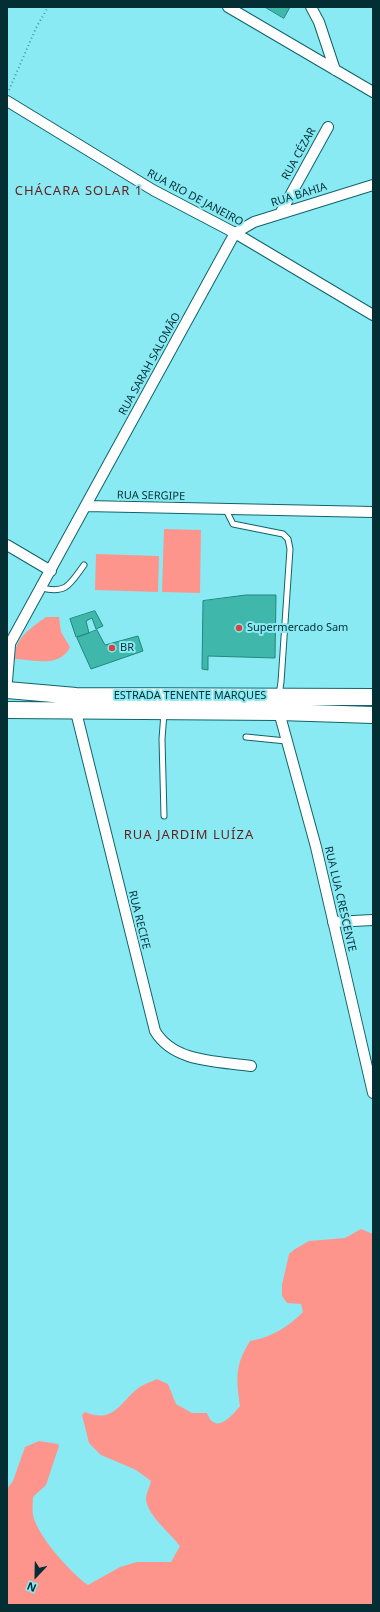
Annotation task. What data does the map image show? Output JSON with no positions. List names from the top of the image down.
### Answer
{
  "streets": {
    "main road": ["ESTRADA TENENTE MARQUES"],
    "street": [
      "RUA CÉZAR",
      "RUA BAHIA",
      "RUA RIO DE JANEIRO",
      "RUA SARAH SALOMÃO",
      "RUA SERGIPE",
      "RUA LUA CRESCENTE",
      "RUA RECIFE"
    ]
  },
  "crossings": [
    ["RUA CÉZAR", "RUA BAHIA"],
    ["RUA BAHIA", "RUA RIO DE JANEIRO"],
    ["RUA BAHIA", "RUA SARAH SALOMÃO"],
    ["RUA RIO DE JANEIRO", "RUA SARAH SALOMÃO"],
    ["RUA SARAH SALOMÃO", "RUA SERGIPE"],
    ["ESTRADA TENENTE MARQUES", "RUA LUA CRESCENTE"],
    ["ESTRADA TENENTE MARQUES", "RUA RECIFE"]
  ],
  "districts": ["CHÁCARA SOLAR 1", "RUA JARDIM LUÍZA"],
  "places": ["Supermercado Sam", "BR"],
  "north": "bottom"
}
